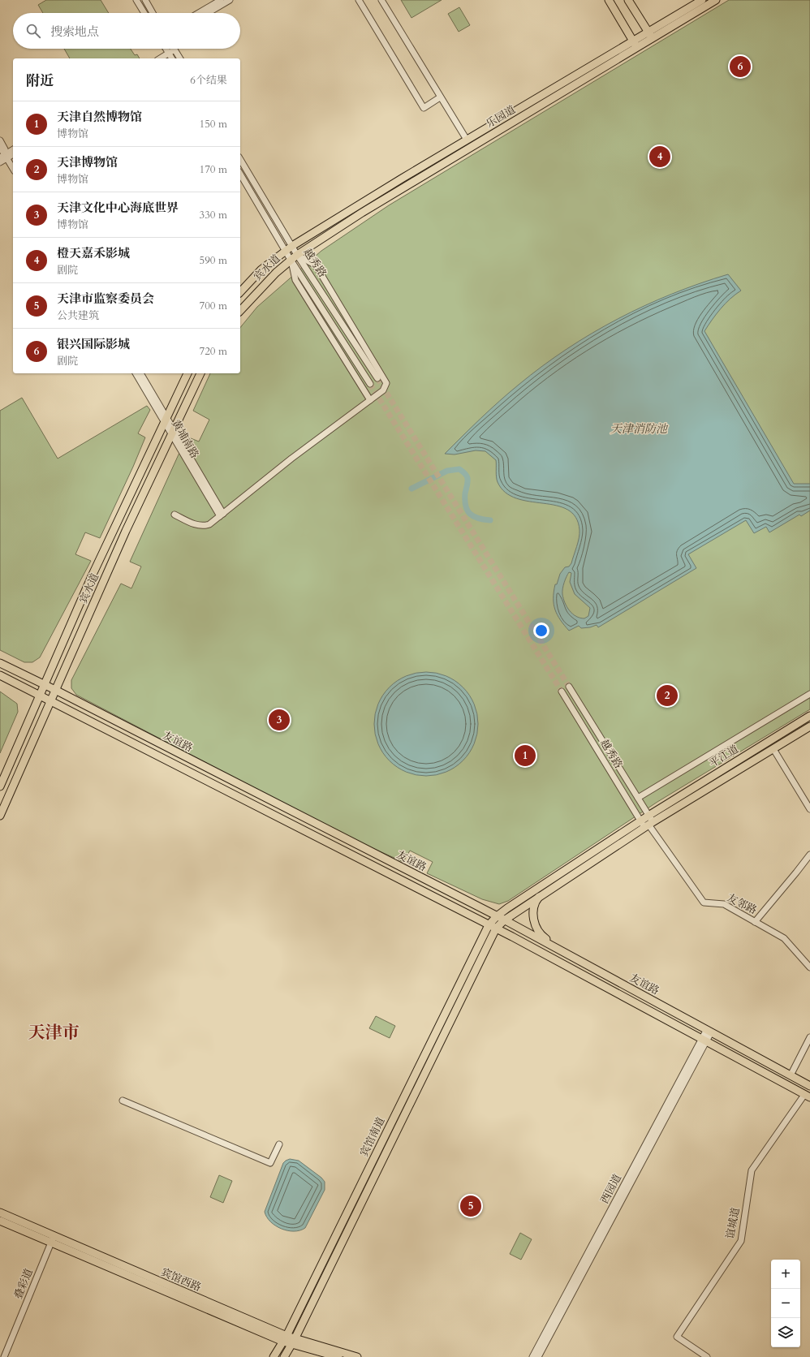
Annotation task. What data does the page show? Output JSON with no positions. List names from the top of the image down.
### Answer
{
  "streets": {
    "main road": [
      "乐园道",
      "宾水道",
      "友谊路",
      "平江道",
      "宾馆南道",
      "宾馆西路"
    ],
    "street": [
      "越秀路",
      "黄埔南路",
      "友邻路",
      "西园道",
      "谊城道",
      "叠彩道"
    ]
  },
  "crossings": [
    ["乐园道", "越秀路"],
    ["乐园道", "宾水道"],
    ["越秀路", "宾水道"],
    ["越秀路", "平江道"],
    ["越秀路", "友邻路"],
    ["越秀路", "宾馆南道"],
    ["宾水道", "黄埔南路"],
    ["宾水道", "友谊路"],
    ["友谊路", "宾馆南道"],
    ["友谊路", "西园道"],
    ["友谊路", "谊城道"],
    ["平江道", "友邻路"],
    ["平江道", "宾馆南道"],
    ["友邻路", "宾馆南道"],
    ["宾馆南道", "宾馆西路"],
    ["宾馆西路", "叠彩道"]
  ],
  "districts": ["天津市"],
  "water": ["天津消防池"],
  "page": {
    "search": "搜索地点",
    "pins": [
      "6",
      "4",
      "2",
      "3",
      "1",
      "5"
    ],
    "heading": ["附近", "6个结果"],
    "list": [
      {
        "mark": "1",
        "name": "天津自然博物馆",
        "note": "博物馆",
        "value": "150 m"
      },
      {
        "mark": "2",
        "name": "天津博物馆",
        "note": "博物馆",
        "value": "170 m"
      },
      {
        "mark": "3",
        "name": "天津文化中心海底世界",
        "note": "博物馆",
        "value": "330 m"
      },
      {
        "mark": "4",
        "name": "橙天嘉禾影城",
        "note": "剧院",
        "value": "590 m"
      },
      {
        "mark": "5",
        "name": "天津市监察委员会",
        "note": "公共建筑",
        "value": "700 m"
      },
      {
        "mark": "6",
        "name": "银兴国际影城",
        "note": "剧院",
        "value": "720 m"
      }
    ],
    "map_buttons": ["+", "−"]
  }
}
